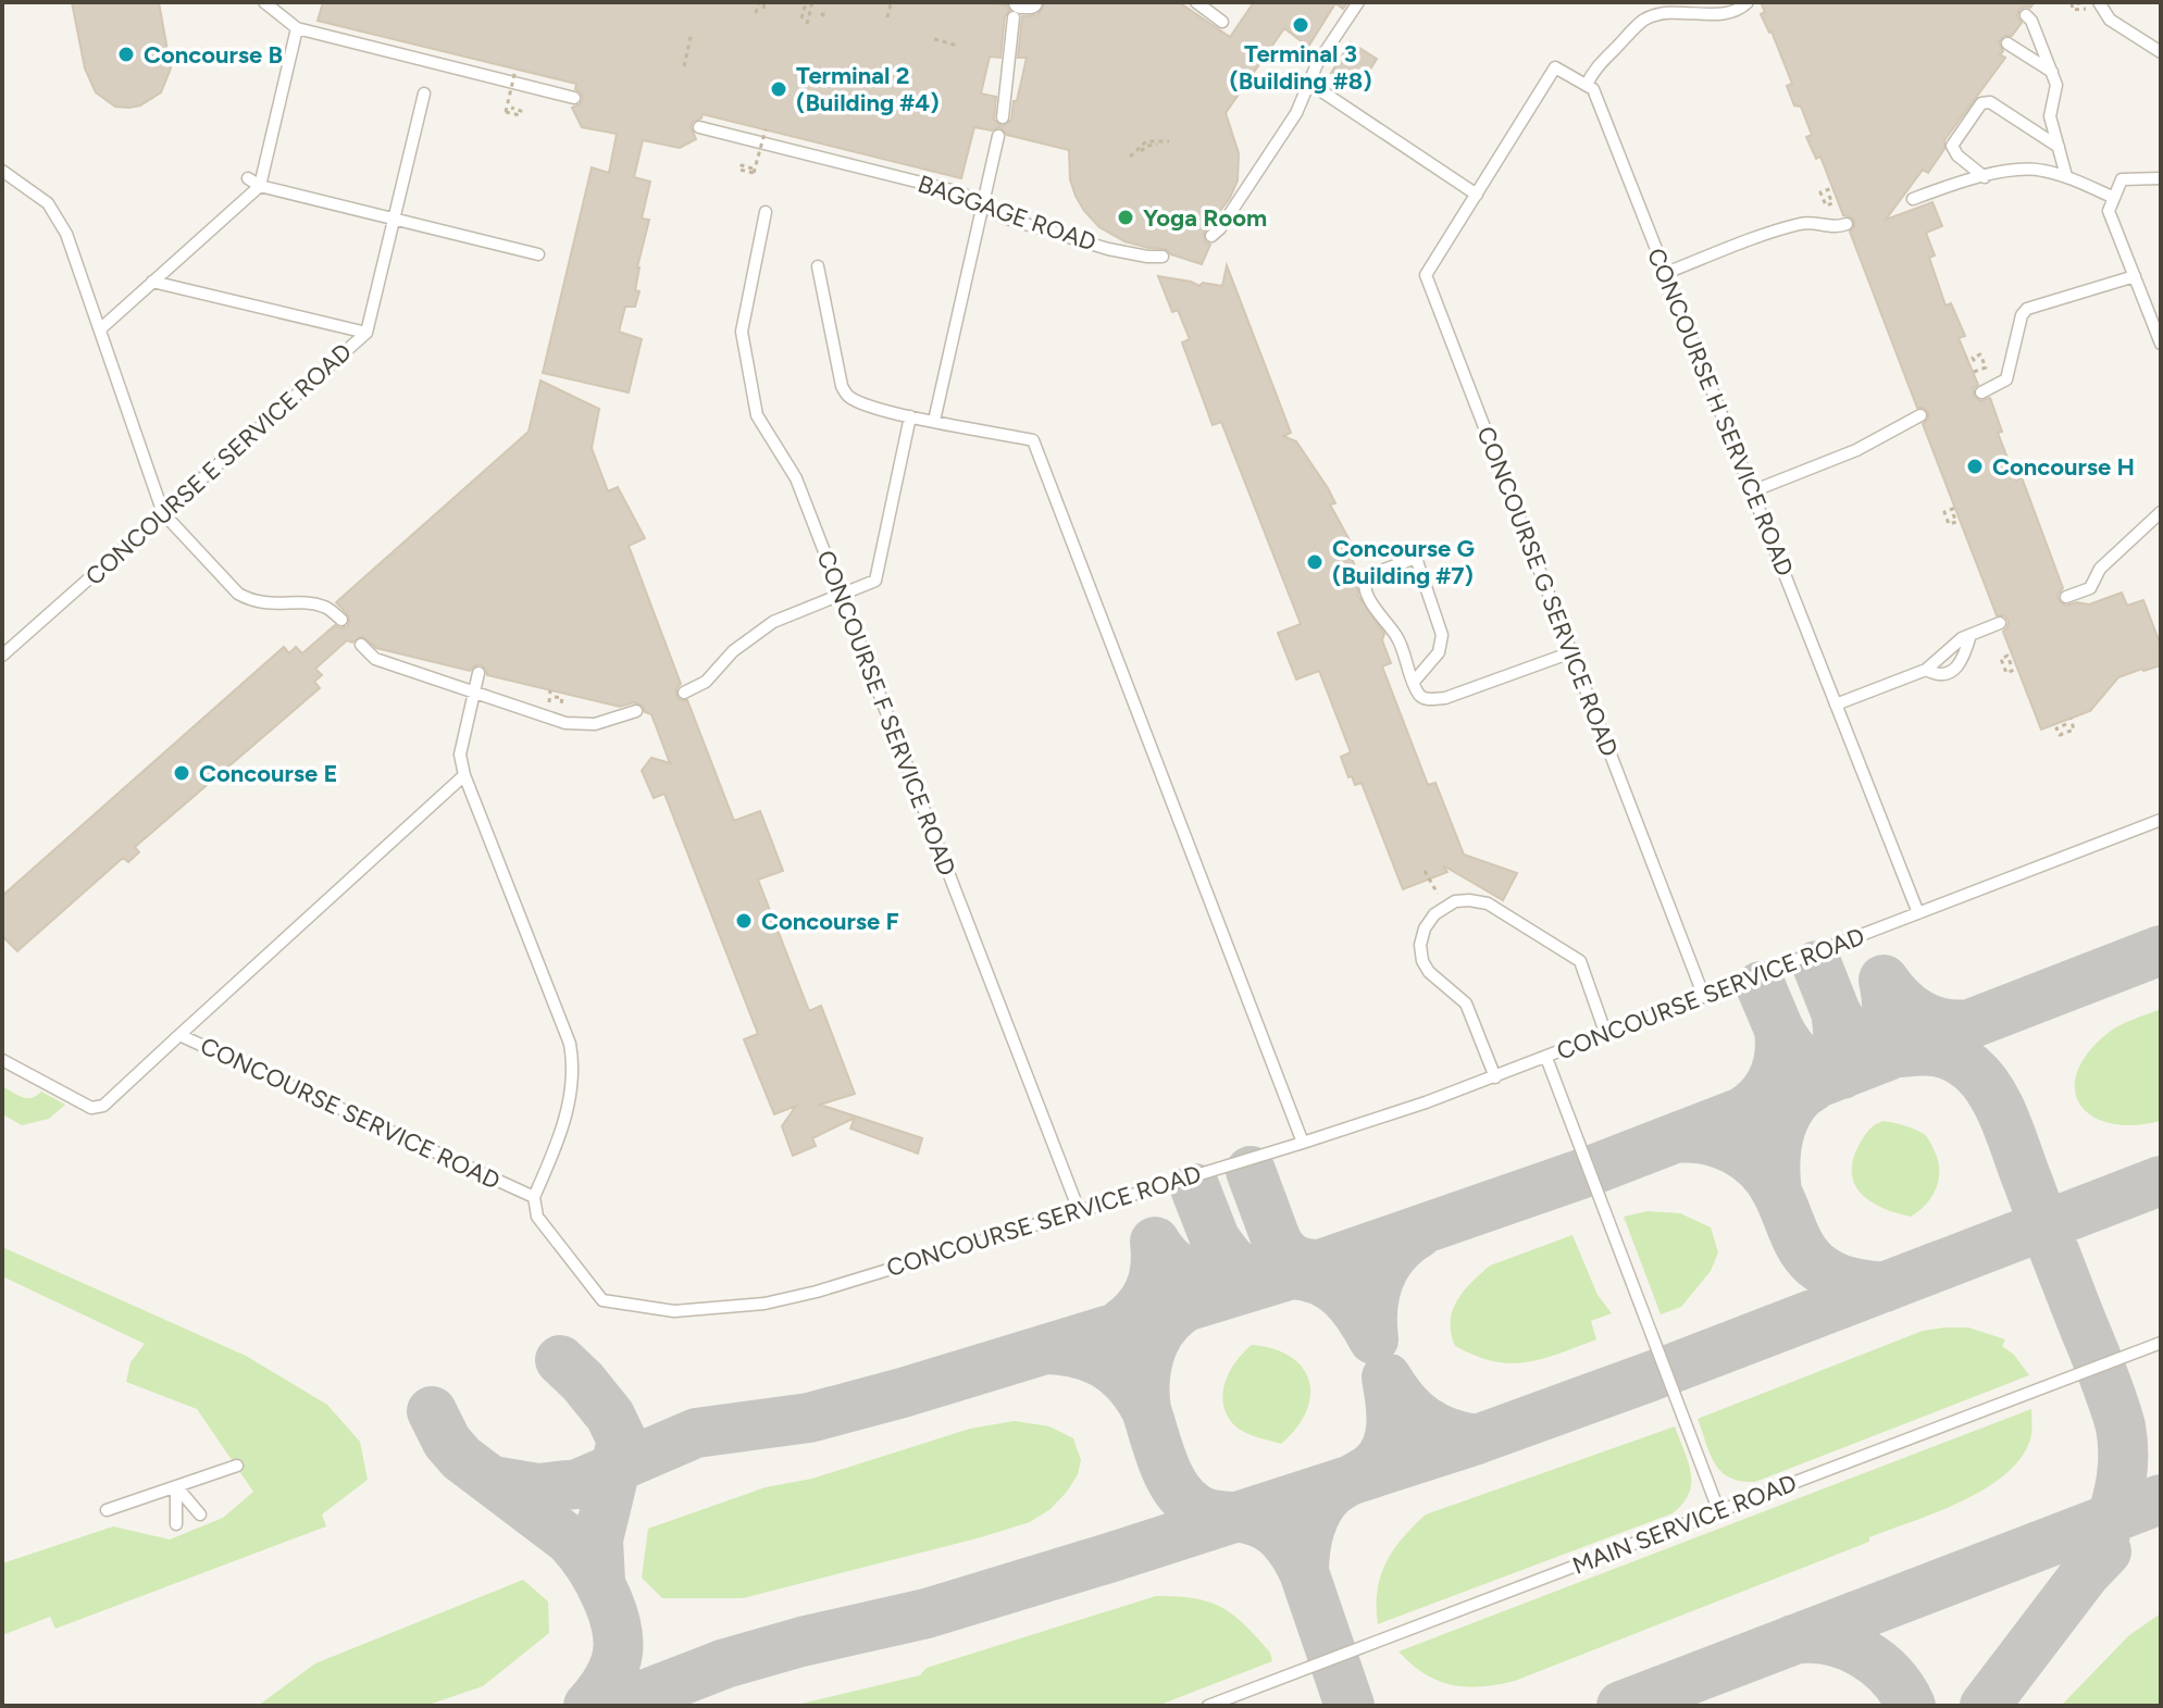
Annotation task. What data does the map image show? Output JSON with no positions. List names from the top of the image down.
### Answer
{
  "streets": {
    "lane": [
      "BAGGAGE ROAD",
      "CONCOURSE H SERVICE ROAD",
      "CONCOURSE E SERVICE ROAD",
      "CONCOURSE G SERVICE ROAD",
      "CONCOURSE F SERVICE ROAD",
      "CONCOURSE SERVICE ROAD",
      "MAIN SERVICE ROAD"
    ]
  },
  "crossings": [
    ["CONCOURSE H SERVICE ROAD", "CONCOURSE SERVICE ROAD"],
    ["CONCOURSE G SERVICE ROAD", "CONCOURSE SERVICE ROAD"],
    ["CONCOURSE F SERVICE ROAD", "CONCOURSE SERVICE ROAD"]
  ],
  "places": [
    "Terminal 3 (Building #8)",
    "Concourse B",
    "Terminal 2 (Building #4)",
    "Yoga Room",
    "Concourse H",
    "Concourse G (Building #7)",
    "Concourse E",
    "Concourse F"
  ]
}
